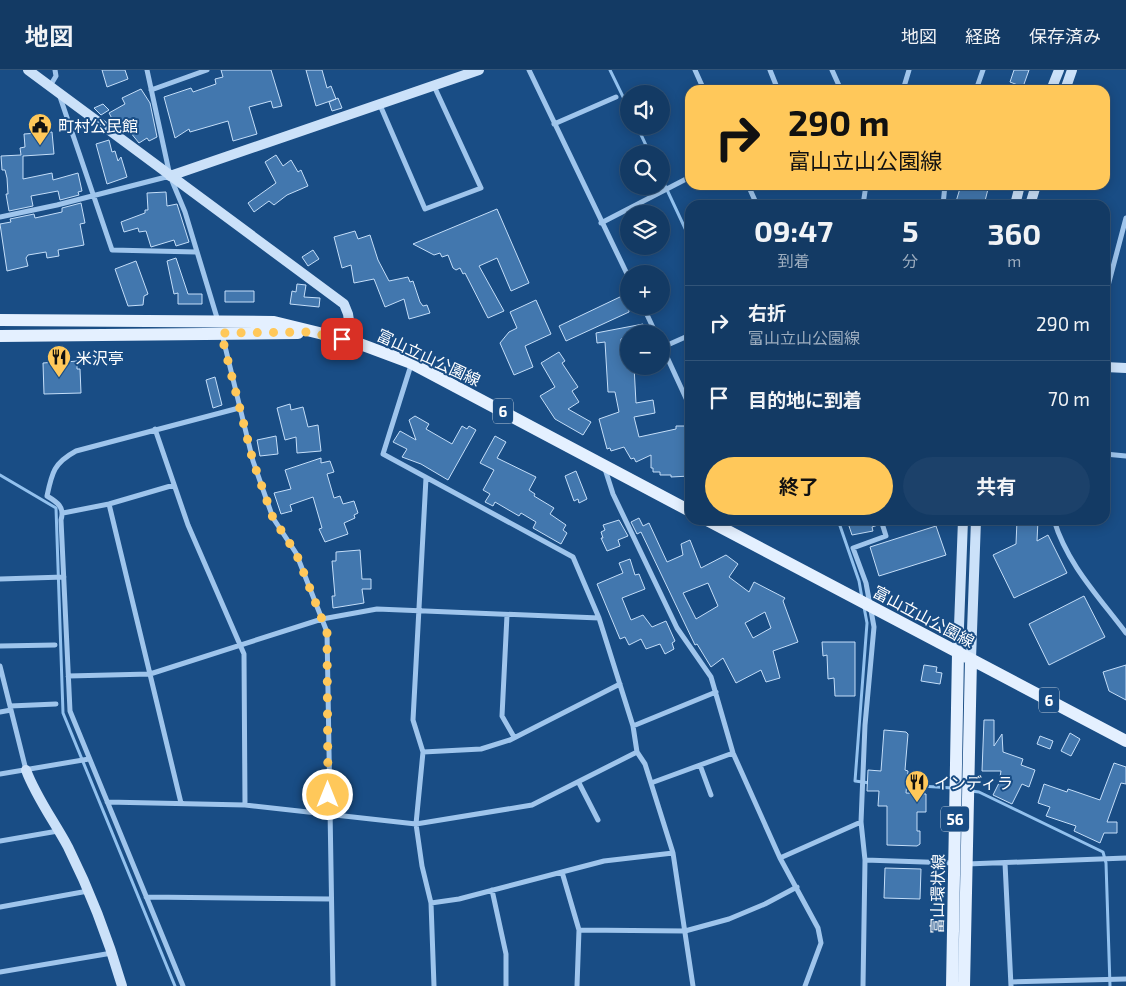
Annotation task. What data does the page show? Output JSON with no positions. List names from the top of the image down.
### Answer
{
  "streets": {
    "main road": [
      "富山立山公園線",
      "6",
      "56",
      "富山環状線"
    ]
  },
  "crossings": [
    ["富山立山公園線", "富山環状線"]
  ],
  "places": {
    "public building": ["町村公民館"],
    "restaurant": ["米沢亭", "インディラ"]
  },
  "page": {
    "header": "地図",
    "nav": ["地図", "経路", "保存済み"],
    "map_buttons": ["+", "−"],
    "turn": ["290 m", "富山立山公園線"],
    "eta": [
      "09:47",
      "到着",
      "5",
      "分",
      "360",
      "m"
    ],
    "list": [
      {
        "name": "右折",
        "note": "富山立山公園線",
        "value": "290 m"
      },
      {
        "name": "目的地に到着",
        "value": "70 m"
      }
    ],
    "buttons": ["終了", "共有"]
  }
}
